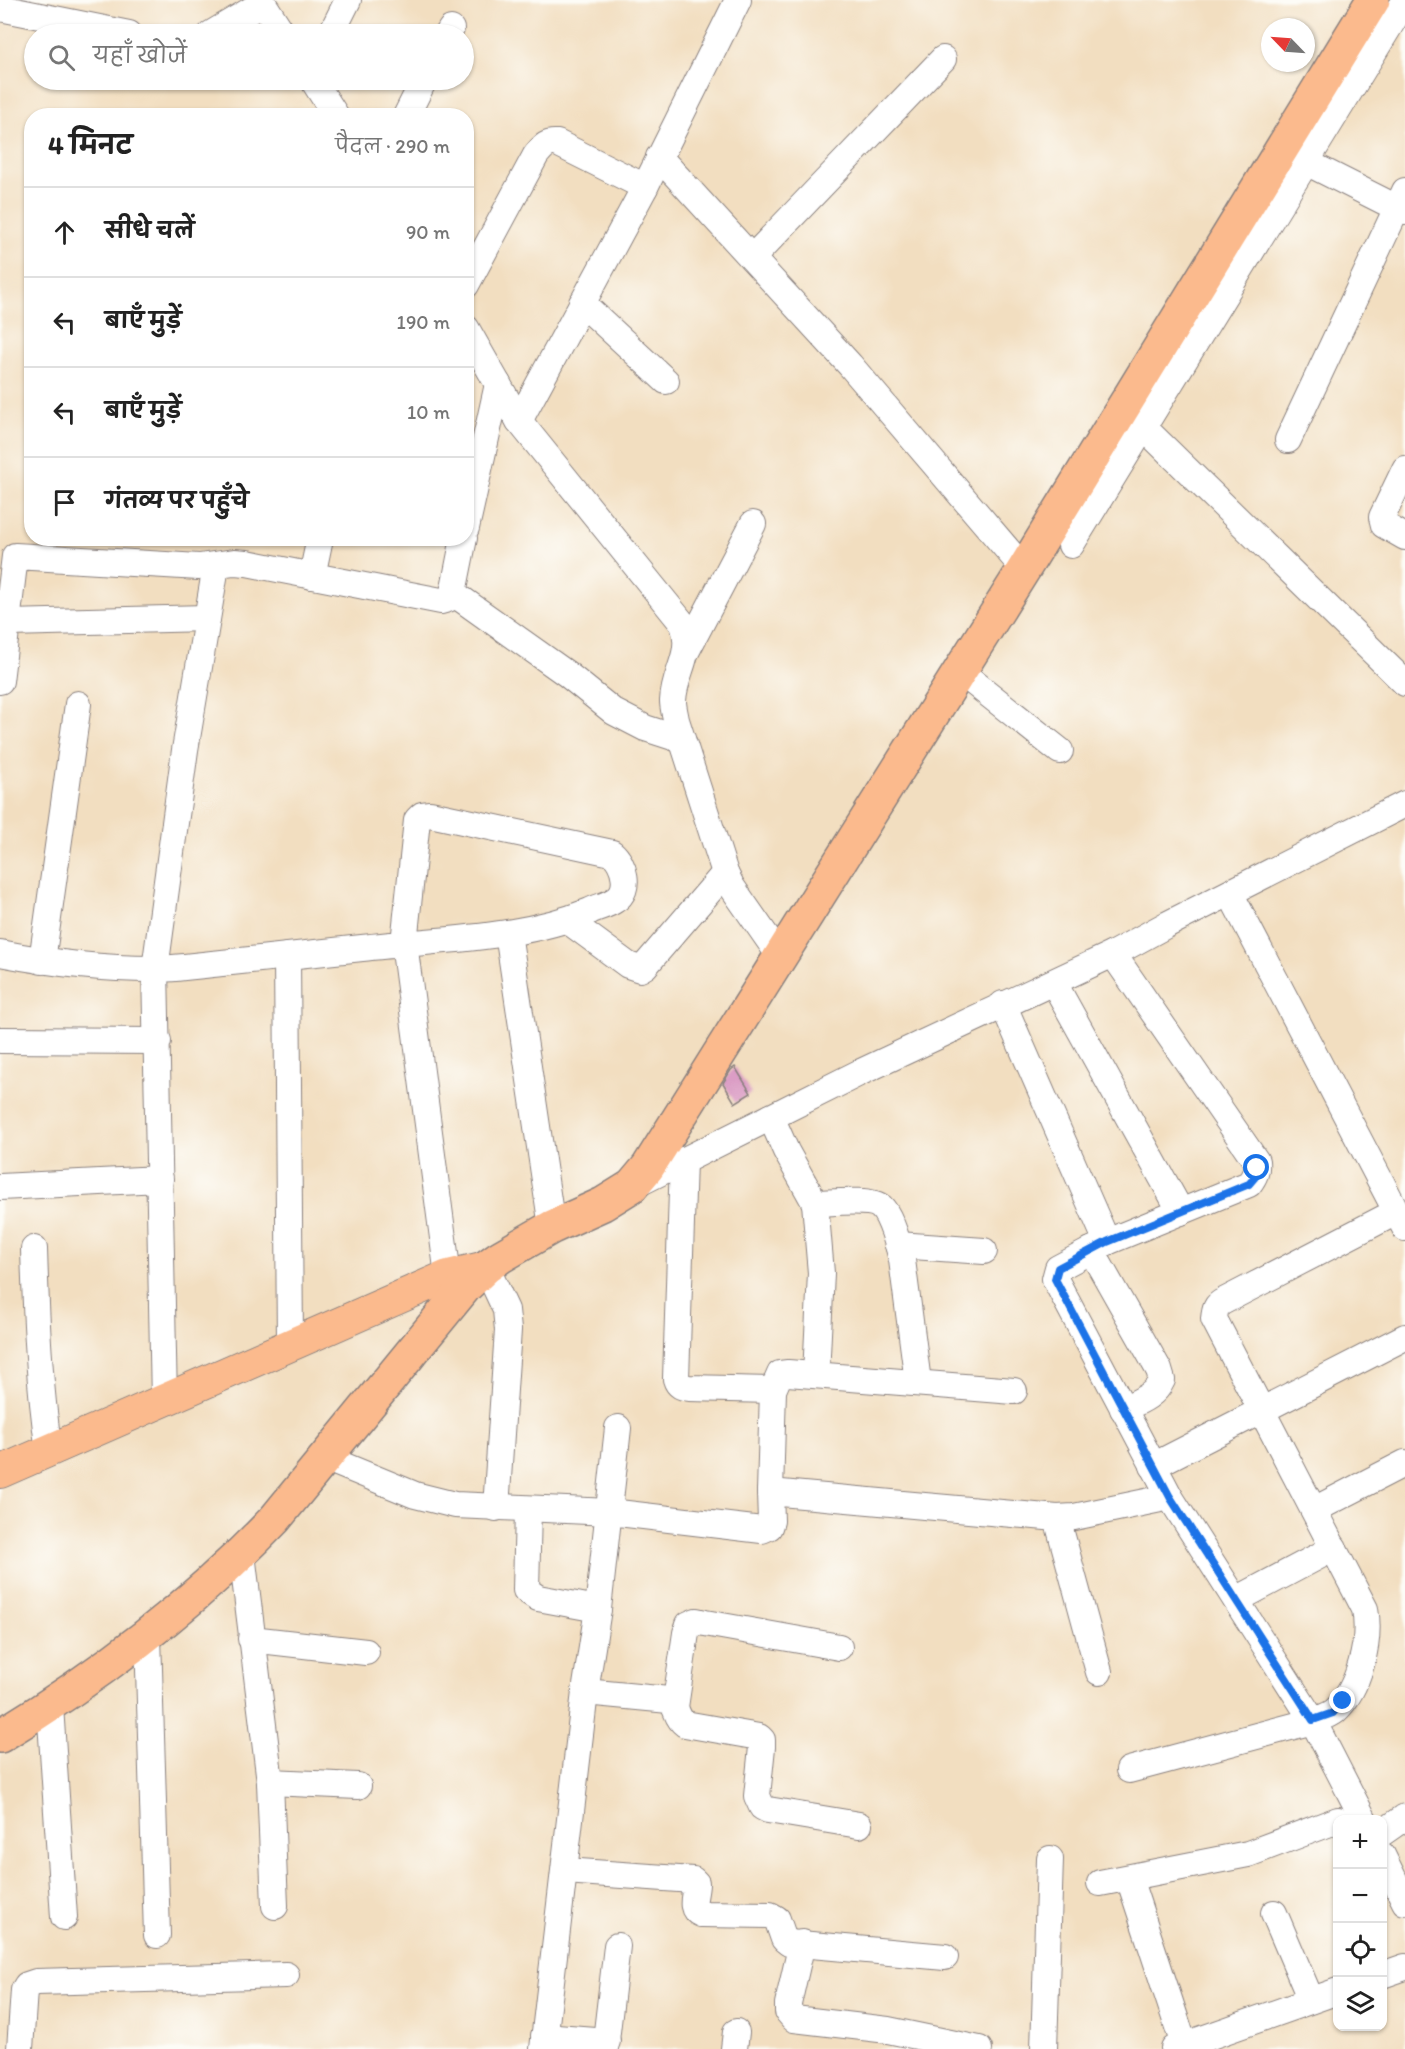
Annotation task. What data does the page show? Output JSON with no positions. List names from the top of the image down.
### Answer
{
  "north": "top left",
  "page": {
    "search": "यहाँ खोजें",
    "heading": ["4 मिनट", "पैदल · 290 m"],
    "list": [
      ["सीधे चलें", "90 m"],
      ["बाएँ मुड़ें", "190 m"],
      ["बाएँ मुड़ें", "10 m"],
      "गंतव्य पर पहुँचे"
    ],
    "map_buttons": ["+", "−"]
  }
}
